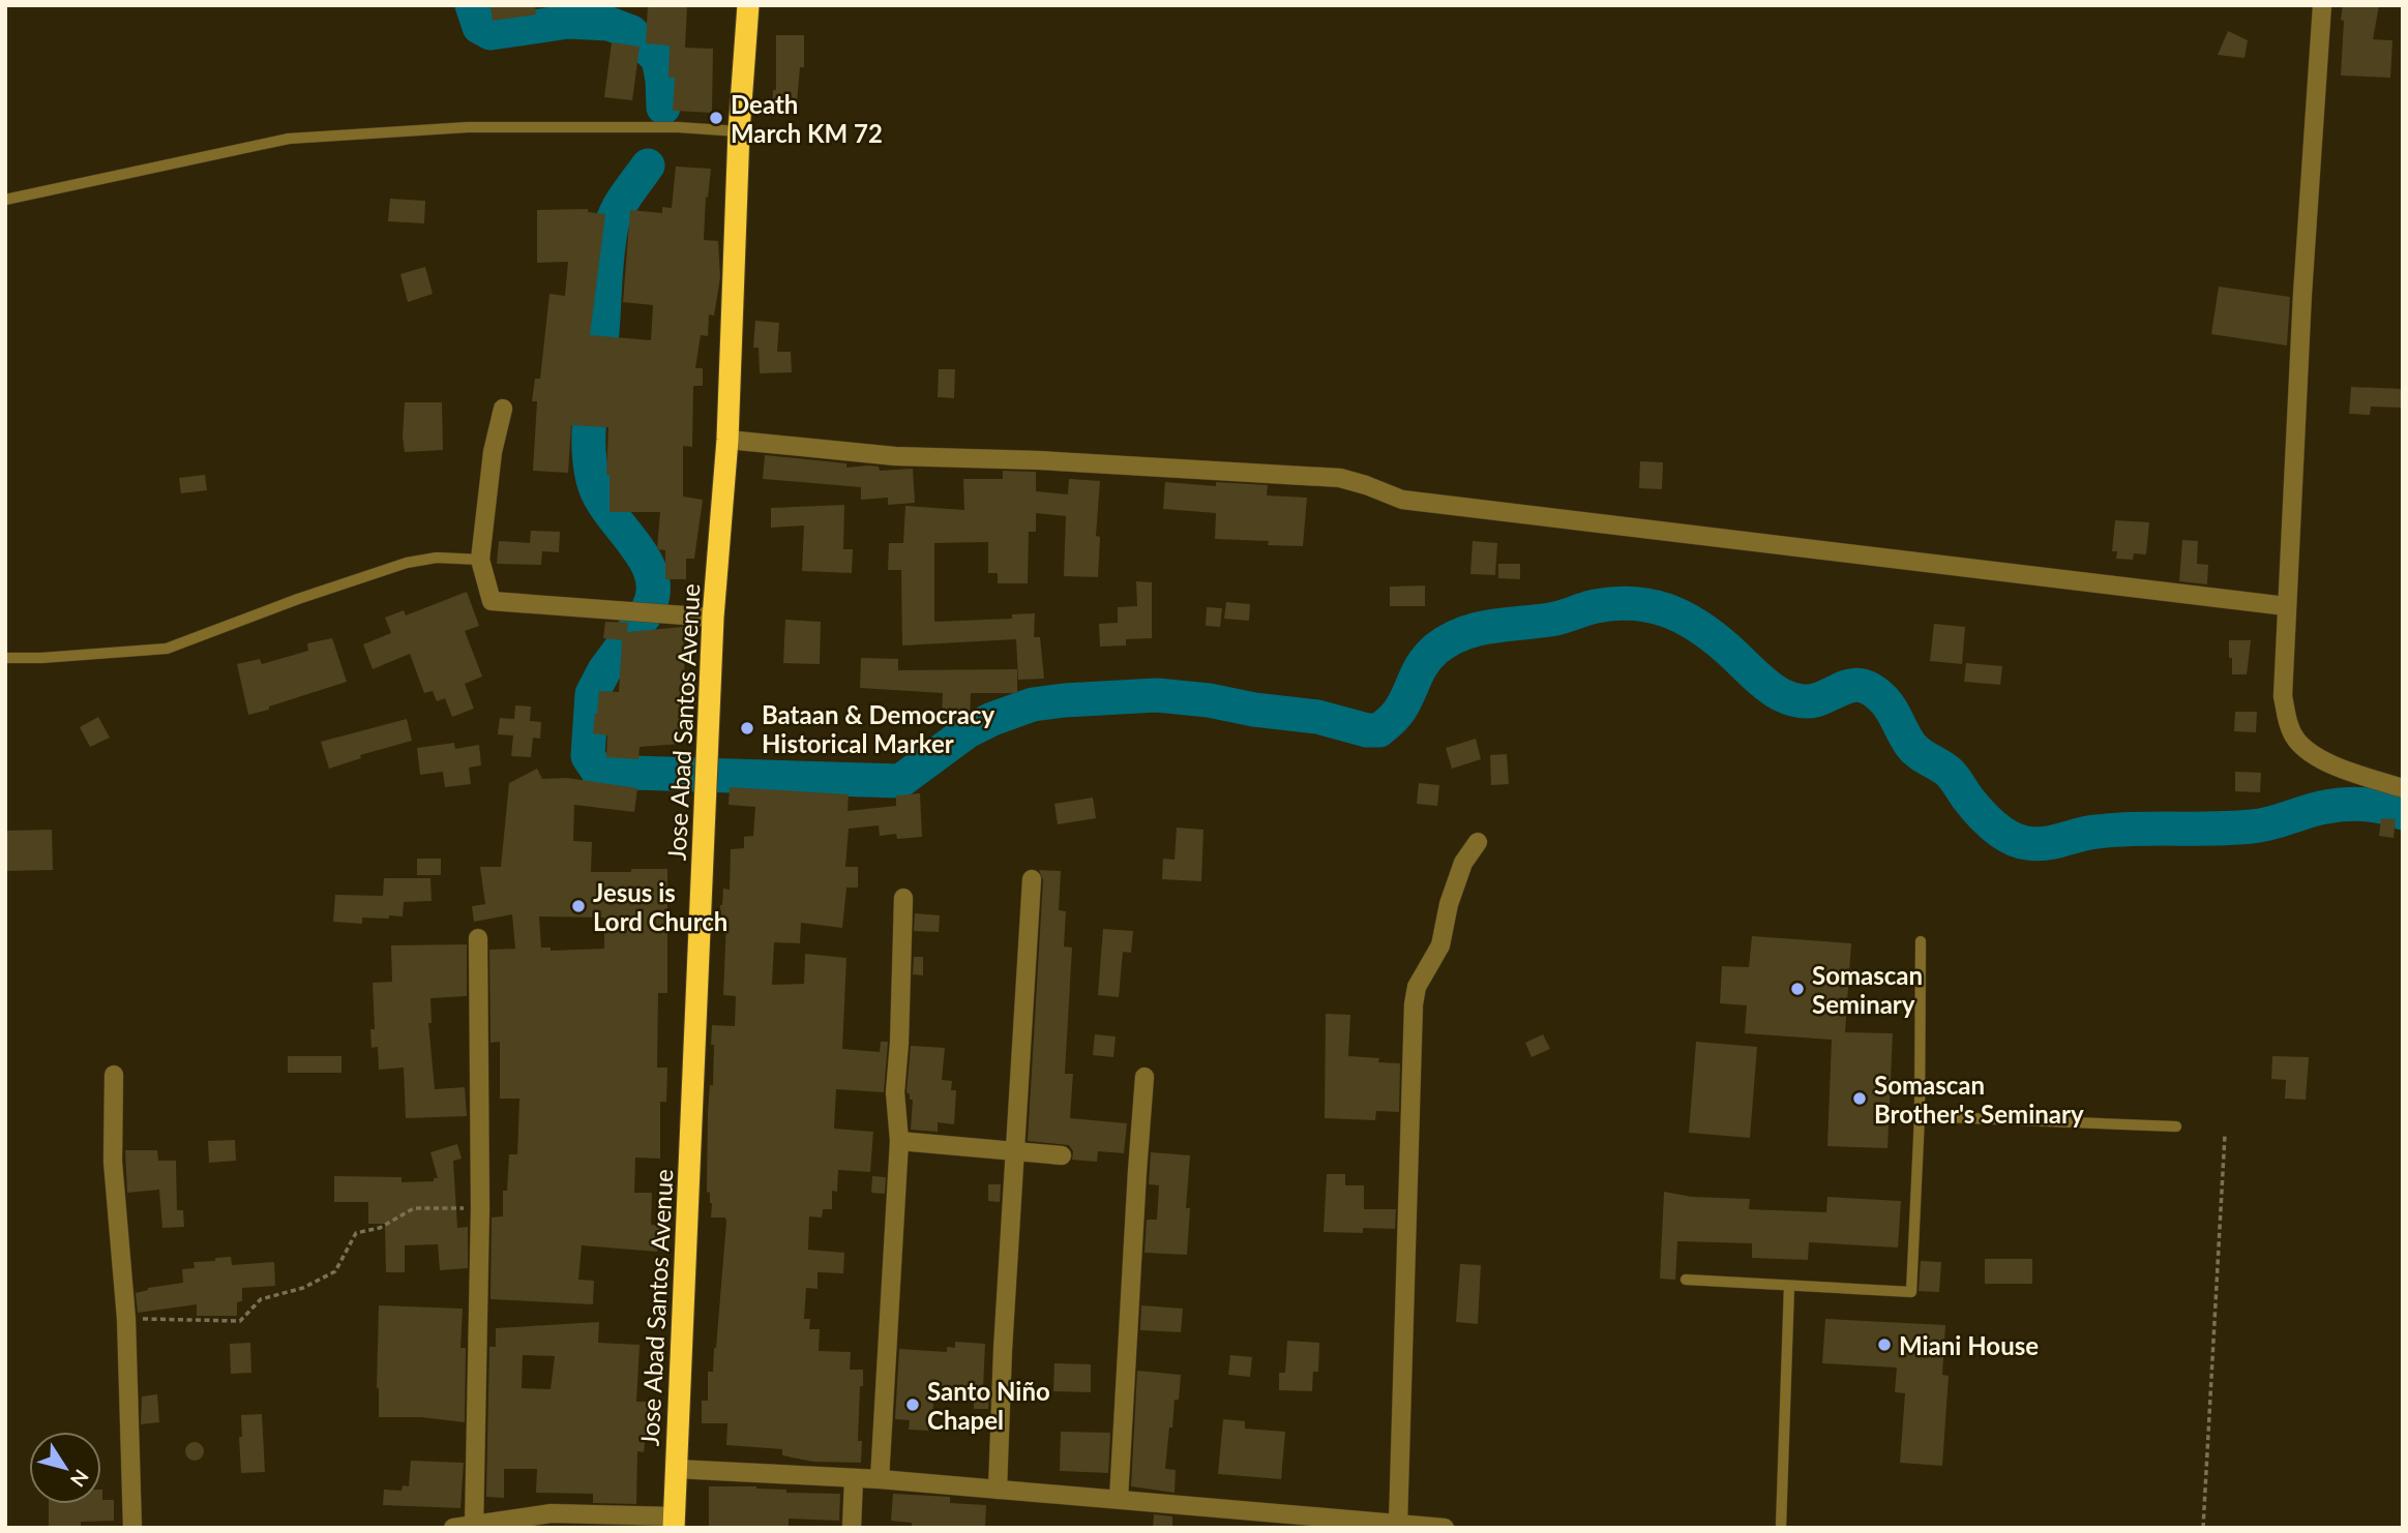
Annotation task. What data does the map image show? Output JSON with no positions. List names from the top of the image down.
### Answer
{
  "streets": {
    "highway": ["Jose Abad Santos Avenue"]
  },
  "places": [
    "Death March KM 72",
    "Bataan & Democracy Historical Marker",
    "Jesus is Lord Church",
    "Somascan Seminary",
    "Somascan Brother's Seminary",
    "Miani House",
    "Santo Niño Chapel"
  ],
  "north": "bottom right"
}
